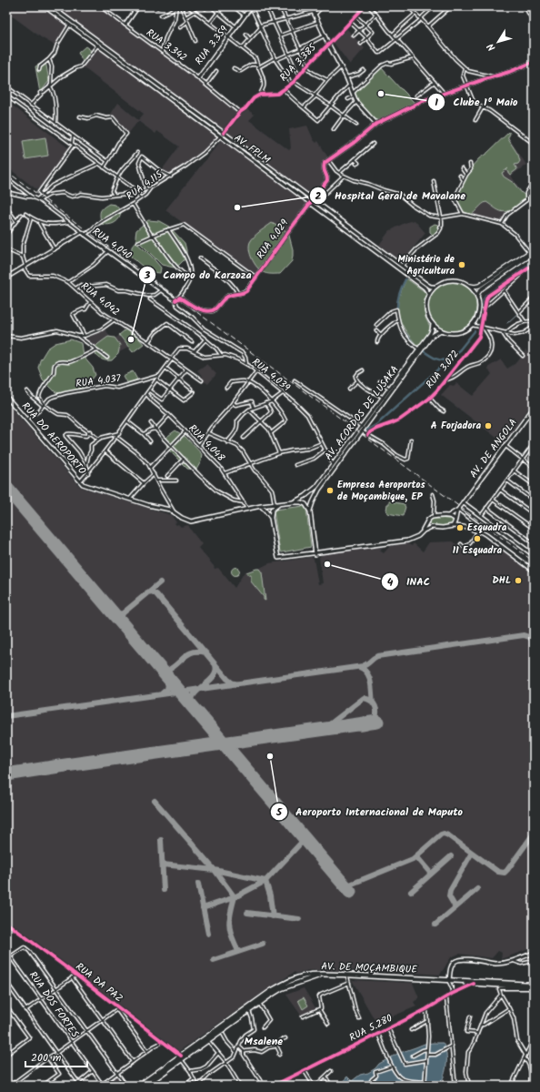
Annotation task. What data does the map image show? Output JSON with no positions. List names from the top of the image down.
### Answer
{
  "streets": {
    "highway": ["AV. DE MOÇAMBIQUE"],
    "main road": [
      "RUA 3.359",
      "AV. FPLM",
      "RUA 4.029",
      "RUA 4.040",
      "AV. ACORDOS DE LUSAKA",
      "RUA DO AEROPORTO",
      "AV. DE ANGOLA"
    ],
    "street": [
      "RUA 3.342",
      "RUA 3.385",
      "RUA 4.115",
      "RUA 4.042",
      "RUA 3.072",
      "RUA 4.039",
      "RUA 4.037",
      "RUA 4.048",
      "RUA DA PAZ",
      "RUA DOS FORTES",
      "RUA 5.280"
    ]
  },
  "crossings": [
    ["RUA 3.342", "RUA 3.359"],
    ["AV. FPLM", "RUA 4.115"],
    ["AV. FPLM", "RUA 4.029"],
    ["AV. FPLM", "AV. ACORDOS DE LUSAKA"],
    ["RUA 4.115", "RUA 4.040"],
    ["RUA 4.029", "RUA 4.040"],
    ["RUA 4.040", "RUA 4.039"],
    ["RUA 4.042", "RUA 4.039"],
    ["RUA 4.039", "RUA 4.037"],
    ["RUA 4.039", "AV. ACORDOS DE LUSAKA"],
    ["RUA 4.039", "RUA DO AEROPORTO"],
    ["RUA 4.039", "RUA 4.048"],
    ["RUA 4.037", "RUA DO AEROPORTO"],
    ["AV. ACORDOS DE LUSAKA", "RUA DO AEROPORTO"],
    ["RUA DO AEROPORTO", "RUA 4.048"],
    ["AV. DE MOÇAMBIQUE", "RUA 5.280"]
  ],
  "districts": ["Msalene"],
  "places": [
    "Clube 1º Maio",
    "Hospital Geral de Mavalane",
    "Ministério de Agricultura",
    "Campo do Karzoza",
    "A Forjadora",
    "Empresa Aeroportos de Moçambique, EP",
    "Esquadra",
    "11 Esquadra",
    "INAC",
    "DHL",
    "Aeroporto Internacional de Maputo"
  ],
  "scale_bar": "200 m",
  "north": "bottom left"
}
